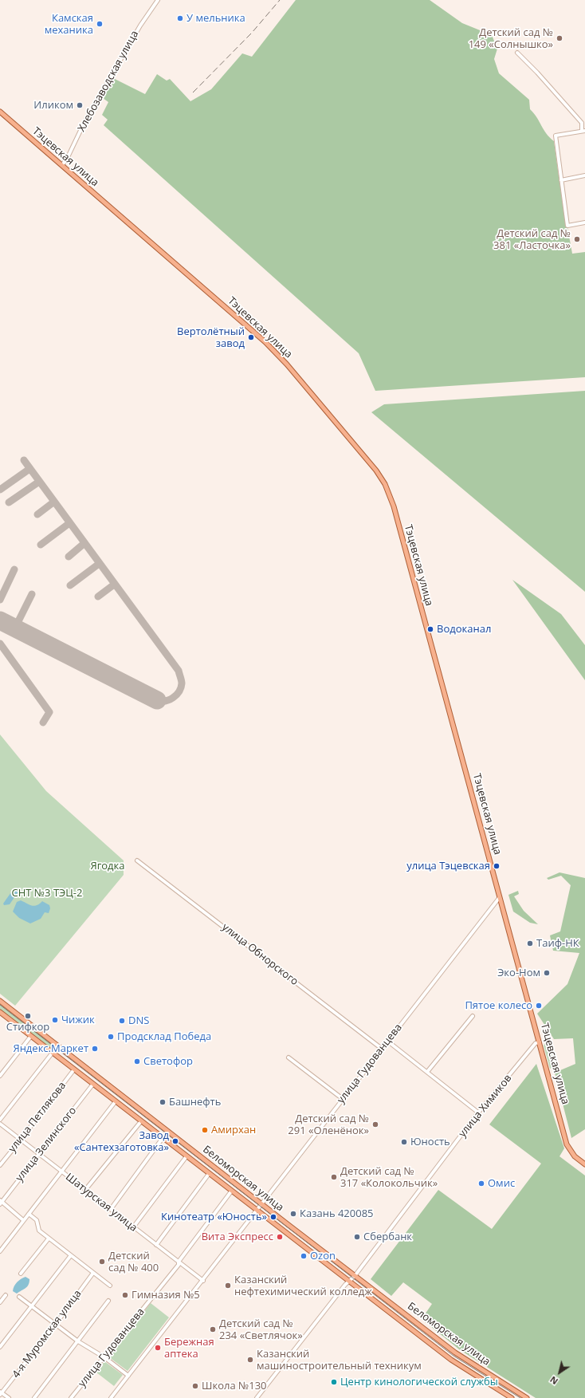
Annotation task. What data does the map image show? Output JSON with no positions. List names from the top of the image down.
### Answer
{
  "streets": {
    "main road": ["Тэцевская улица", "Беломорская улица"],
    "street": [
      "Хлебозаводская улица",
      "улица Обнорского",
      "улица Гудованцева",
      "улица Химиков",
      "улица Петлякова",
      "улица Зелинского",
      "Шатурская улица",
      "4-я Муромская улица"
    ]
  },
  "crossings": [
    ["Хлебозаводская улица", "Тэцевская улица"],
    ["Тэцевская улица", "улица Гудованцева"],
    ["Тэцевская улица", "улица Химиков"],
    ["улица Обнорского", "улица Гудованцева"],
    ["улица Гудованцева", "Беломорская улица"],
    ["улица Гудованцева", "Шатурская улица"],
    ["улица Химиков", "Беломорская улица"],
    ["улица Петлякова", "Беломорская улица"],
    ["улица Петлякова", "Шатурская улица"],
    ["улица Зелинского", "Беломорская улица"],
    ["улица Зелинского", "Шатурская улица"]
  ],
  "parks": ["Ягодка", "СНТ №3 ТЭЦ-2"],
  "places": [
    "У мельника",
    "Камская механика",
    "Детский сад № 149 «Солнышко»",
    "Иликом",
    "Детский сад № 381 «Ласточка»",
    "Вертолётный завод",
    "Водоканал",
    "улица Тэцевская",
    "Таиф-НК",
    "Эко-Ном",
    "Пятое колесо",
    "Стифкор",
    "Чижик",
    "DNS",
    "Продсклад Победа",
    "Яндекс.Маркет",
    "Светофор",
    "Башнефть",
    "Детский сад № 291 «Оленёнок»",
    "Амирхан",
    "Завод «Сантехзаготовка»",
    "Юность",
    "Детский сад № 317 «Колокольчик»",
    "Омис",
    "Казань 420085",
    "Кинотеатр «Юность»",
    "Вита Экспресс",
    "Сбербанк",
    "Ozon",
    "Детский сад № 400",
    "Казанский нефтехимический колледж",
    "Гимназия №5",
    "Детский сад № 234 «Светлячок»",
    "Бережная аптека",
    "Казанский машиностроительный техникум",
    "Центр кинологической службы",
    "Школа №130"
  ],
  "north": "bottom left"
}
